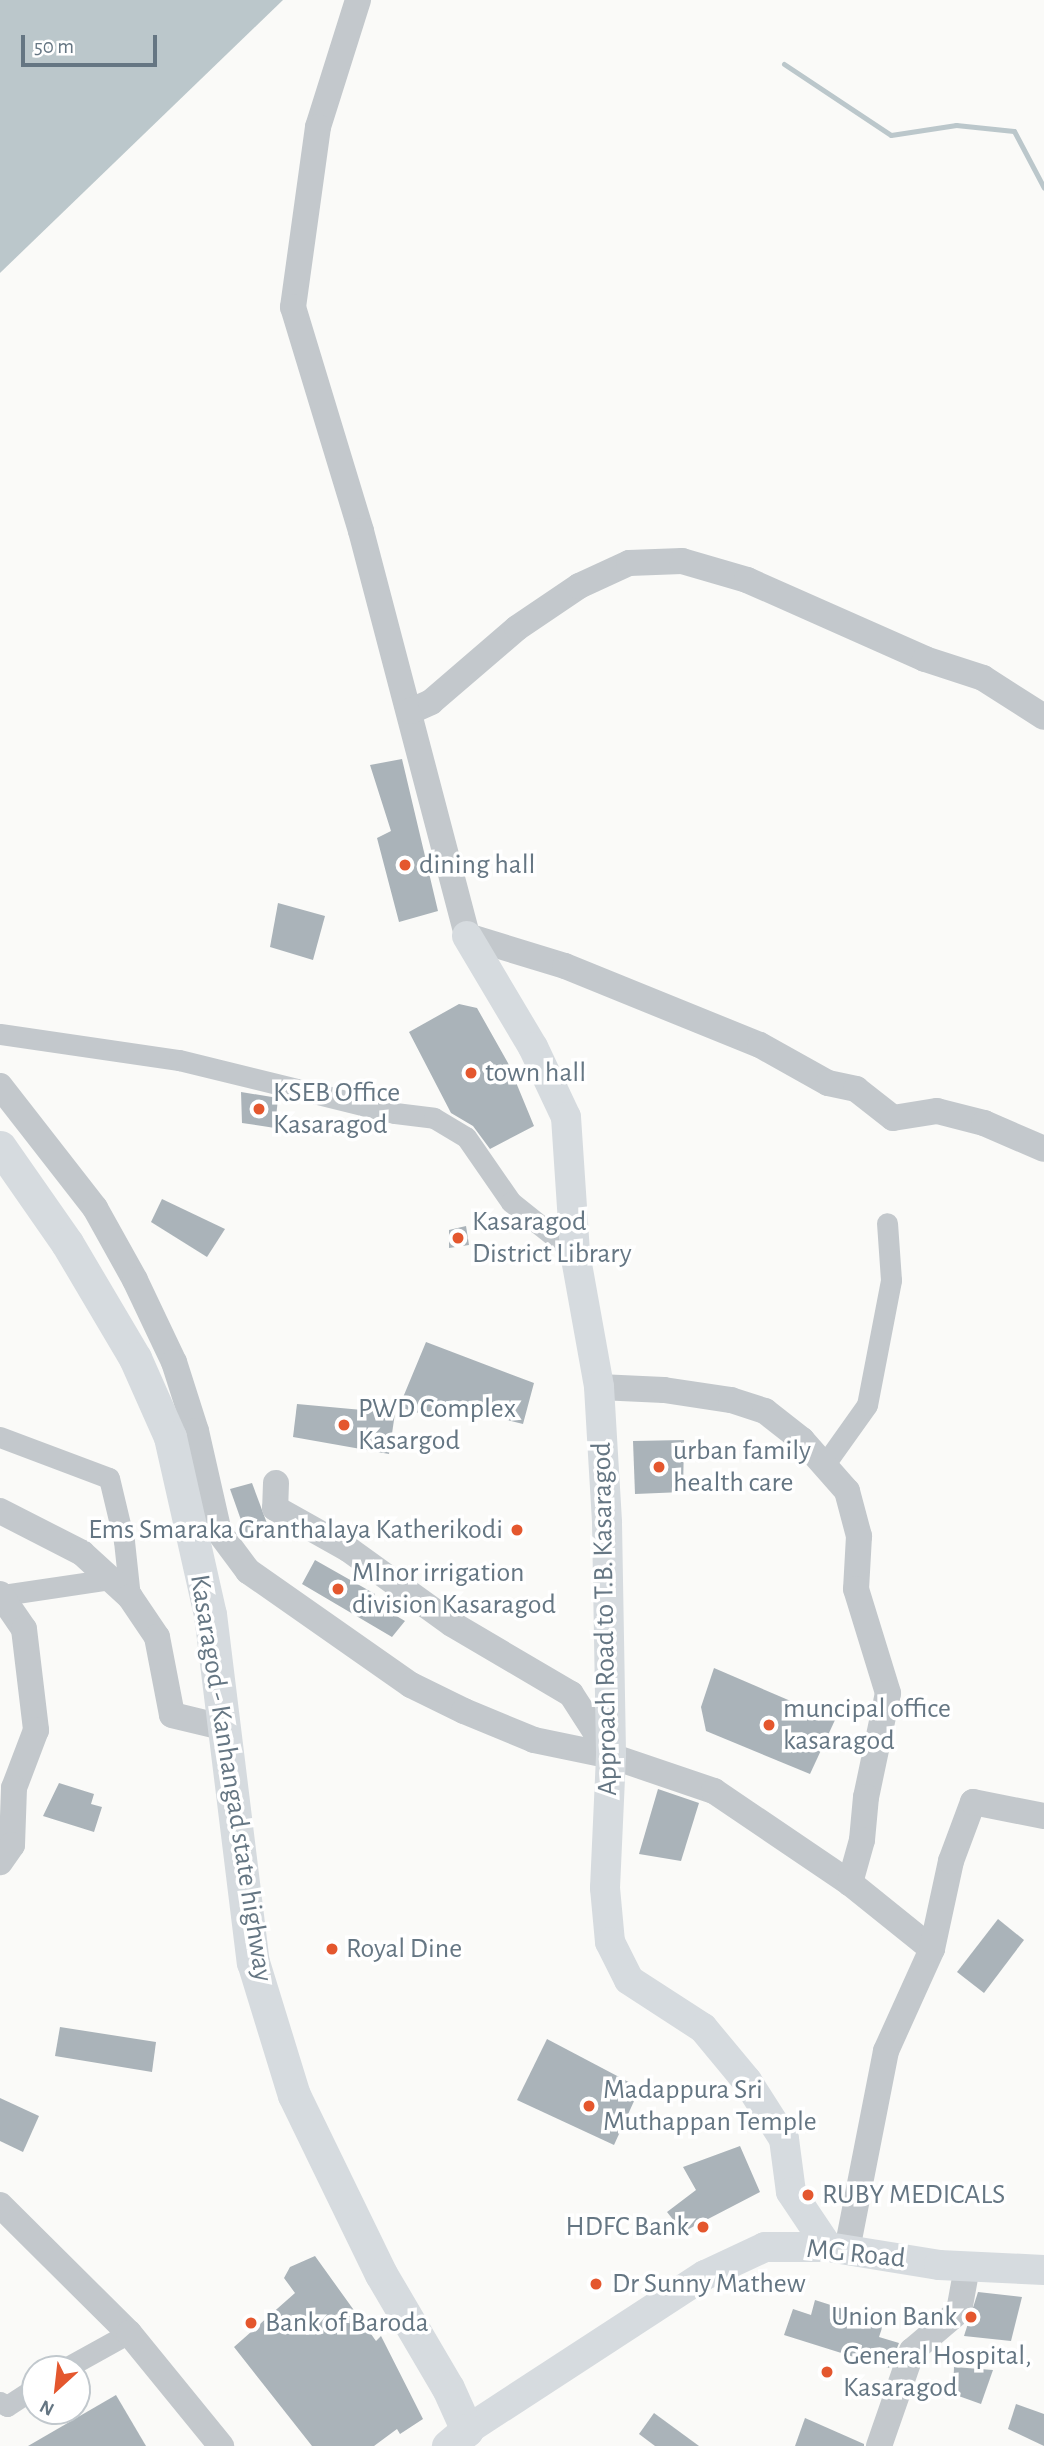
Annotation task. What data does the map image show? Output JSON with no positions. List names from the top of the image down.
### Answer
{
  "streets": {
    "main road": ["Approach Road to T.B. Kasaragod", "Kasaragod - Kanhangad state highway", "MG Road"]
  },
  "crossings": [
    ["Approach Road to T.B. Kasaragod", "MG Road"],
    ["Kasaragod - Kanhangad state highway", "MG Road"]
  ],
  "places": [
    "dining hall",
    "town hall",
    "KSEB Office Kasaragod",
    "Kasaragod District Library",
    "PWD Complex Kasargod",
    "urban family health care",
    "Ems Smaraka Granthalaya Katherikodi",
    "MInor irrigation division Kasaragod",
    "muncipal office kasaragod",
    "Royal Dine",
    "Madappura Sri Muthappan Temple",
    "RUBY MEDICALS",
    "HDFC Bank",
    "Dr Sunny Mathew",
    "Union Bank",
    "Bank of Baroda",
    "General Hospital, Kasaragod"
  ],
  "scale_bar": "50 m",
  "north": "bottom left"
}
